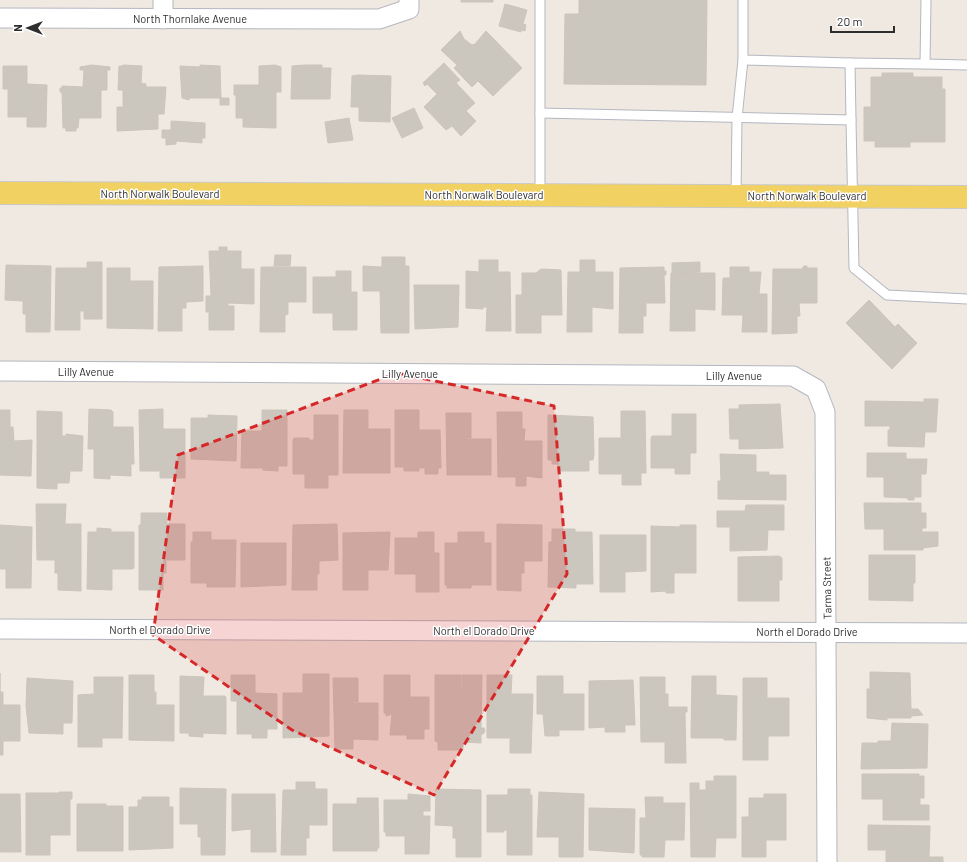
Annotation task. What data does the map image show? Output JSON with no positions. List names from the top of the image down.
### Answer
{
  "streets": {
    "main road": ["North Norwalk Boulevard"],
    "street": [
      "North Thornlake Avenue",
      "Lilly Avenue",
      "Tarma Street",
      "North el Dorado Drive"
    ]
  },
  "crossings": [
    ["Lilly Avenue", "Tarma Street"],
    ["Tarma Street", "North el Dorado Drive"]
  ],
  "scale_bar": "20 m",
  "north": "left"
}
